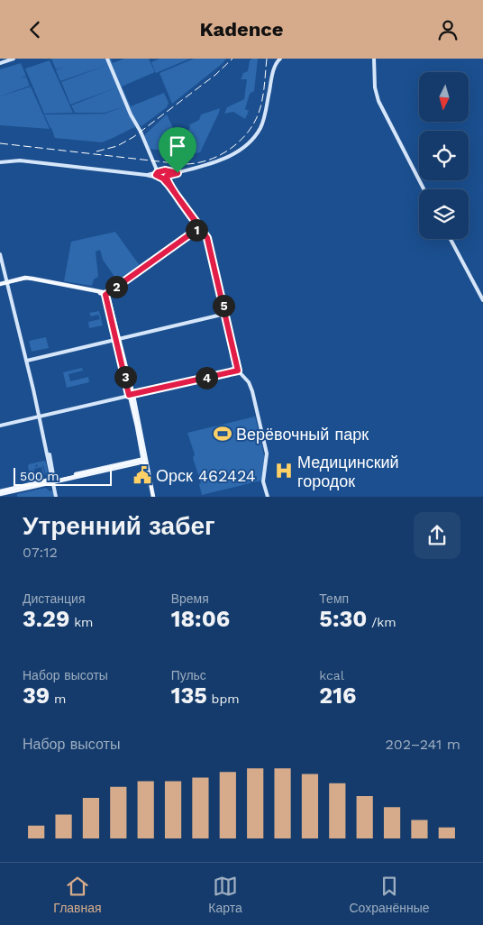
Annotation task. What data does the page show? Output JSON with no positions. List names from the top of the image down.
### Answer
{
  "places": {
    "sports": ["Верёвочный парк"],
    "hospital": ["Медицинский городок"],
    "public building": ["Орск 462424"]
  },
  "scale_bar": "500 m",
  "north": "bottom",
  "page": {
    "header": "Kadence",
    "pins": [
      "1",
      "2",
      "5",
      "3",
      "4"
    ],
    "scale": "500 m",
    "heading": ["Утренний забег", "07:12"],
    "stats": [
      ["Дистанция", "3.29 km"],
      ["Время", "18:06"],
      ["Темп", "5:30 /km"],
      ["Набор высоты", "39 m"],
      ["Пульс", "135 bpm"],
      ["kcal", "216"]
    ],
    "chart": ["Набор высоты", "202–241 m"],
    "tabs": ["Главная", "Карта", "Сохранённые"]
  }
}
